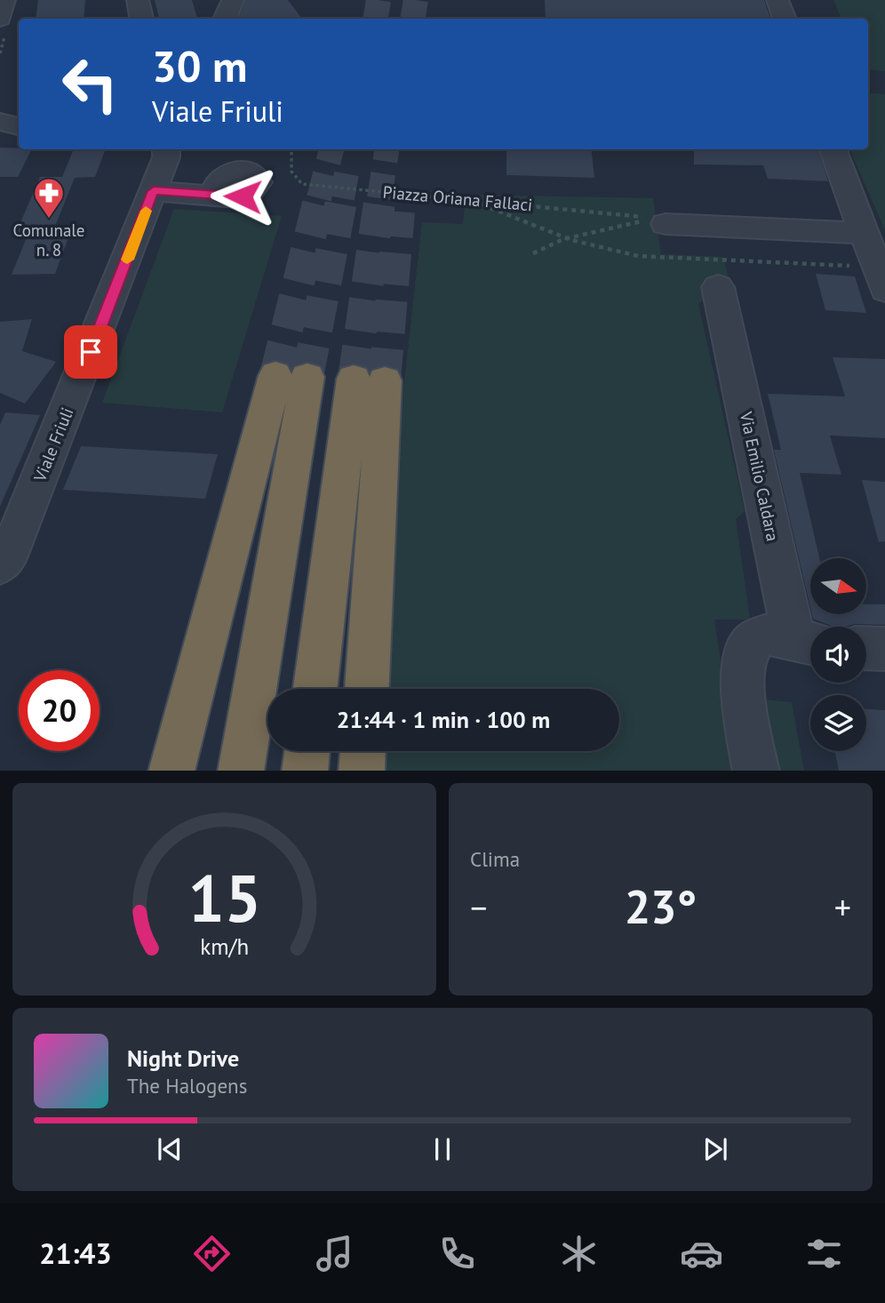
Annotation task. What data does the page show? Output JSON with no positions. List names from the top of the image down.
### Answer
{
  "streets": {
    "street": ["Viale Friuli", "Via Emilio Caldara"],
    "path": ["Piazza Oriana Fallaci"]
  },
  "places": {
    "pharmacy": ["Comunale n. 8"]
  },
  "north": "right",
  "page": {
    "turn": ["30 m", "Viale Friuli"],
    "limit": "20",
    "trip": "21:44 · 1 min · 100 m",
    "tile": "Clima",
    "heat": ["−", "23°", "+"],
    "song": ["Night Drive", "The Halogens"],
    "tabs": "21:43",
    "gauge": ["15", "km/h"]
  }
}
